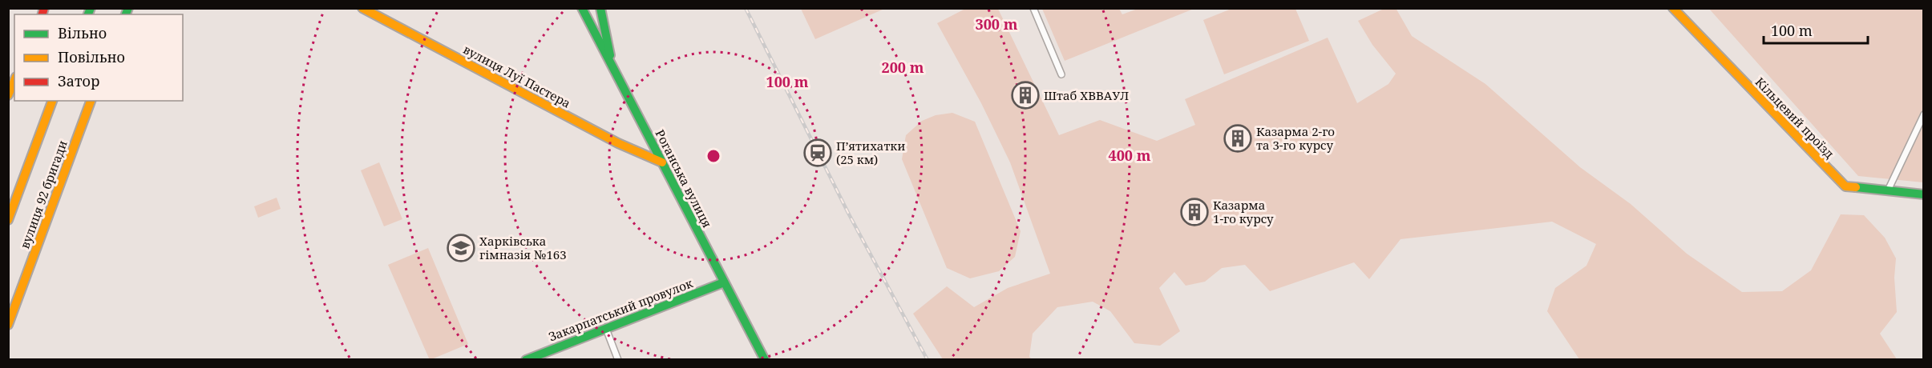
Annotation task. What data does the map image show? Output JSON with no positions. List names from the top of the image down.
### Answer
{
  "streets": {
    "main road": [
      "вулиця Луї Пастера",
      "Кільцевий проїзд",
      "Роганська вулиця",
      "вулиця 92 бригади",
      "Закарпатський провулок"
    ]
  },
  "crossings": [
    ["вулиця Луї Пастера", "Роганська вулиця"],
    ["Роганська вулиця", "Закарпатський провулок"]
  ],
  "places": {
    "building": ["Штаб ХВВАУЛ", "Казарма 2-го та 3-го курсу", "Казарма 1-го курсу"],
    "station": ["Пʼятихатки (25 км)"],
    "school or university": ["Харківська гімназія №163"]
  },
  "legend": ["Вільно", "Повільно", "Затор"],
  "scale_bar": "100 m",
  "rings": [
    "300 m",
    "200 m",
    "100 m",
    "400 m"
  ]
}
